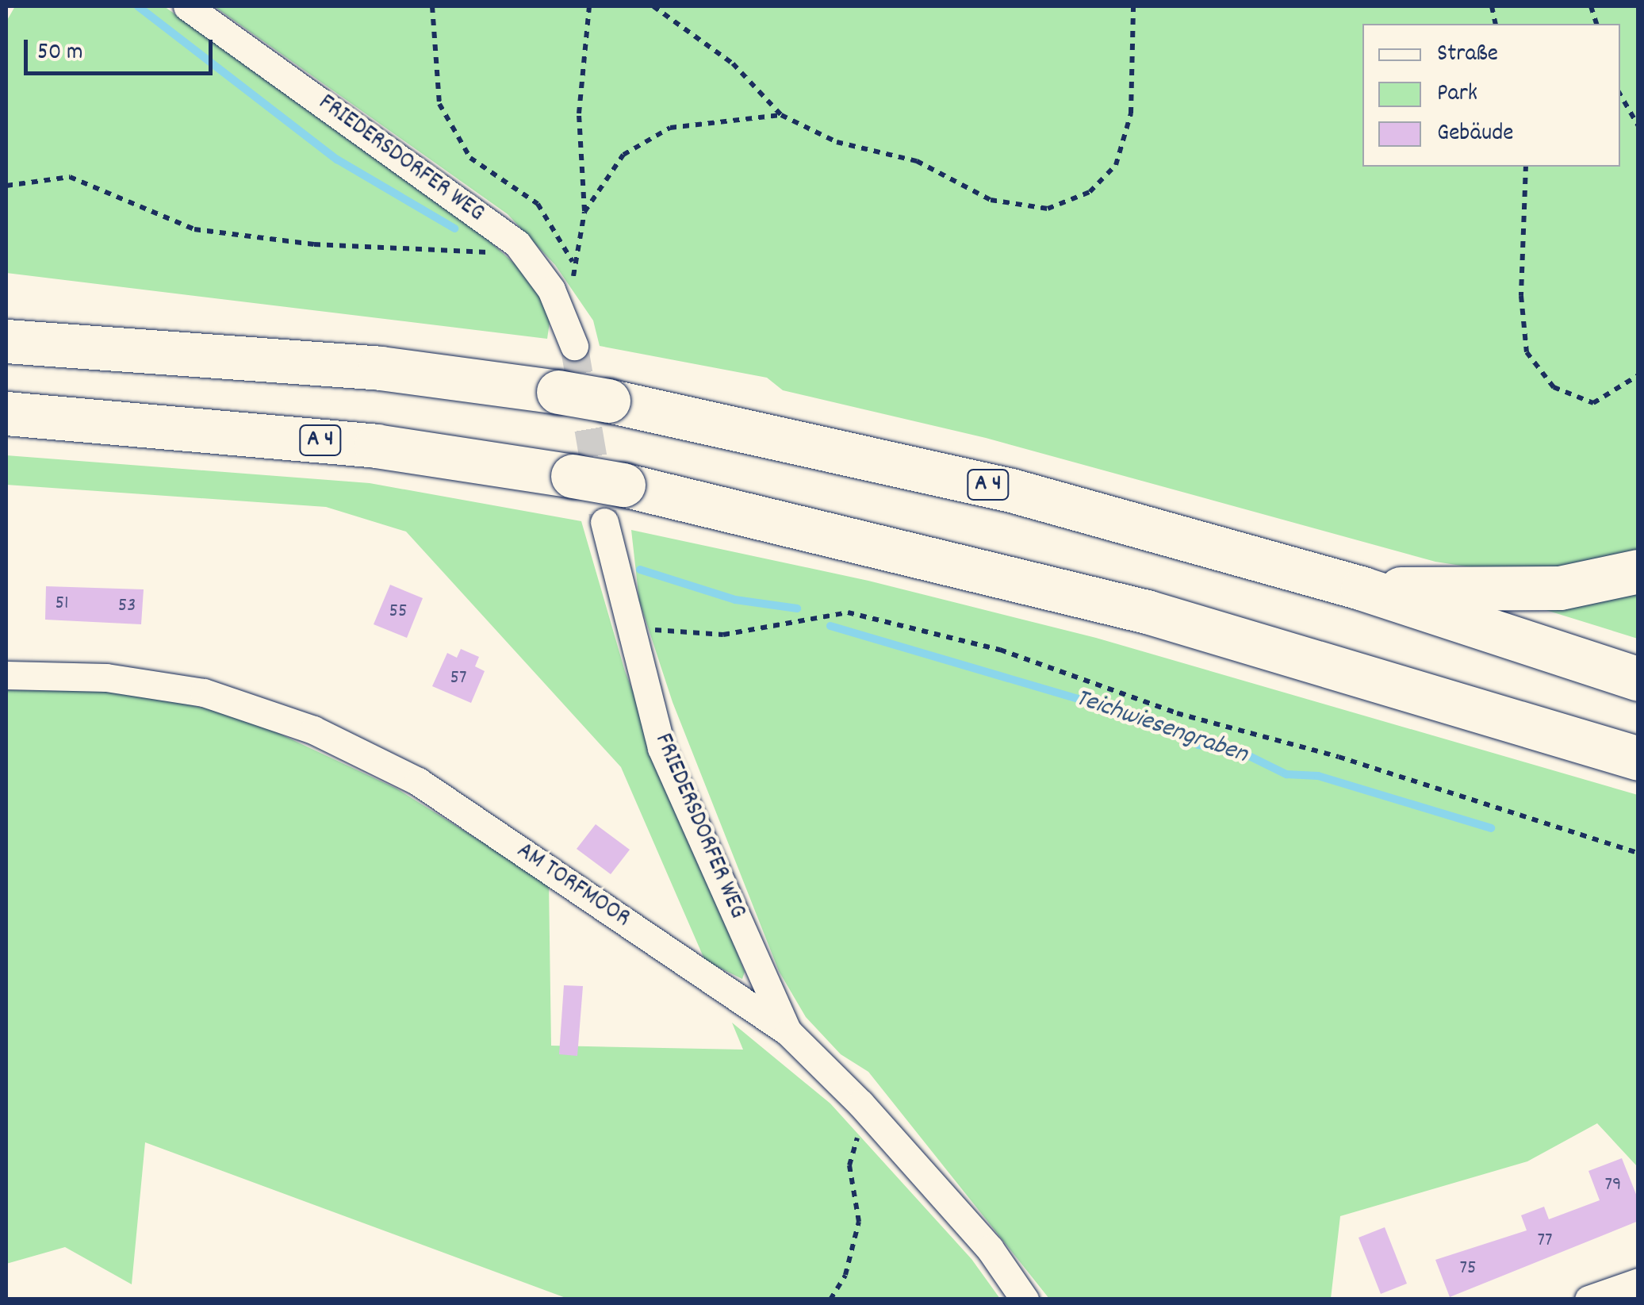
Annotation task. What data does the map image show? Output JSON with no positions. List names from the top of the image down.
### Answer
{
  "streets": {
    "highway": ["A 4"],
    "street": ["FRIEDERSDORFER WEG", "AM TORFMOOR"]
  },
  "crossings": [
    ["FRIEDERSDORFER WEG", "A 4"],
    ["FRIEDERSDORFER WEG", "AM TORFMOOR"]
  ],
  "water": ["Teichwiesengraben"],
  "house_numbers": [
    "51",
    "53",
    "55",
    "57",
    "79",
    "77",
    "75"
  ],
  "legend": ["Straße", "Park", "Gebäude"],
  "scale_bar": "50 m"
}
